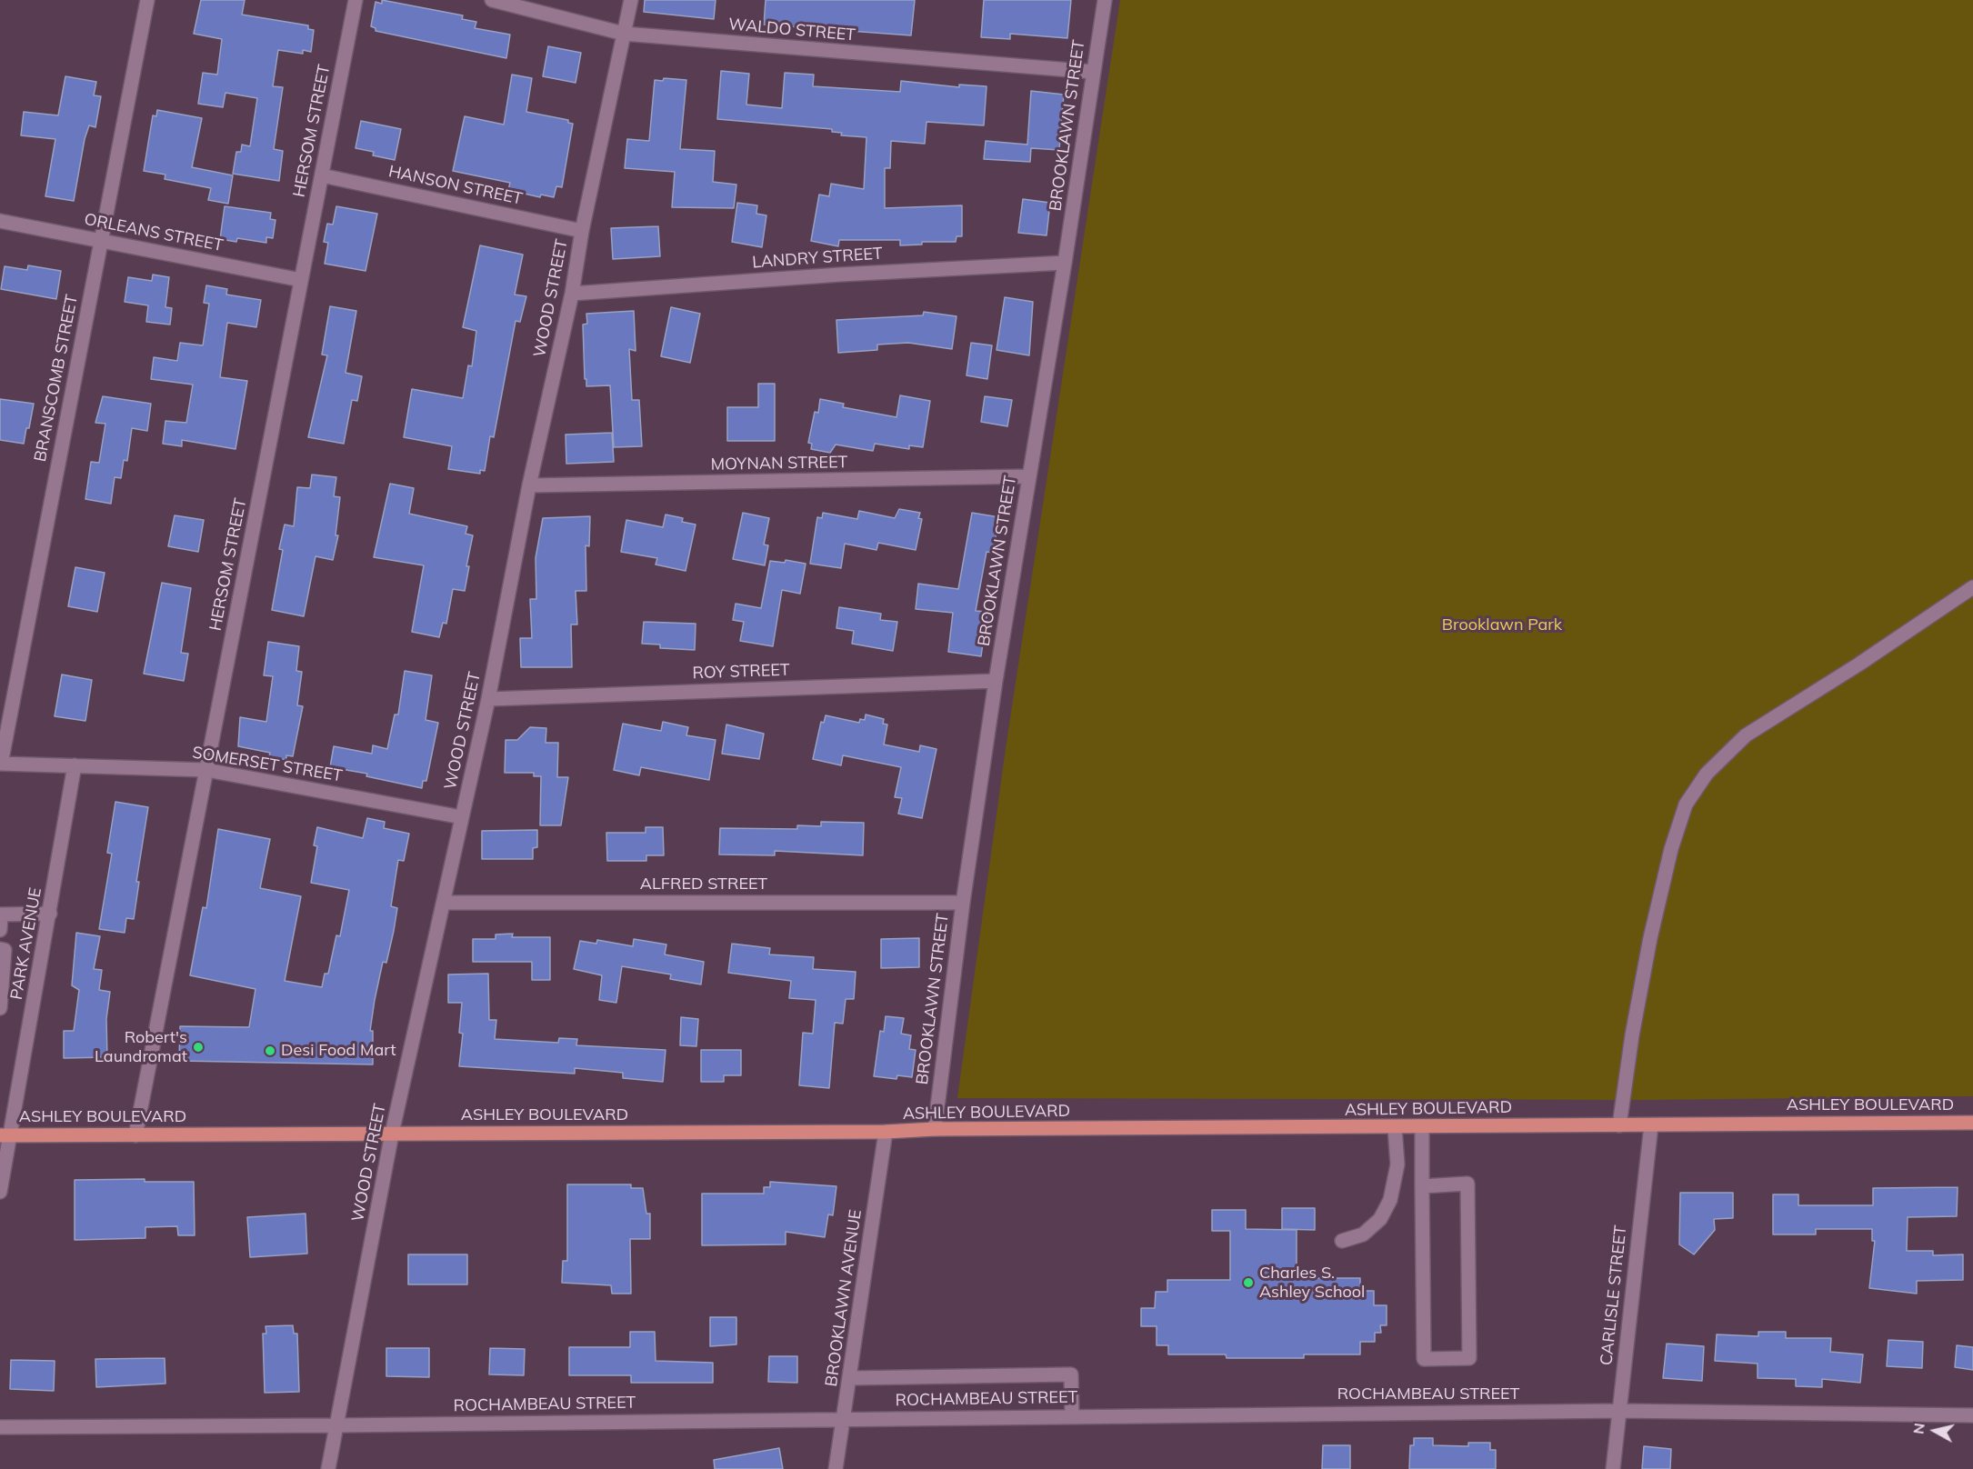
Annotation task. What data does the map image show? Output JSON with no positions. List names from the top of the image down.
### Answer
{
  "streets": {
    "main road": ["ASHLEY BOULEVARD"],
    "street": [
      "WALDO STREET",
      "BROOKLAWN STREET",
      "HERSOM STREET",
      "HANSON STREET",
      "ORLEANS STREET",
      "LANDRY STREET",
      "WOOD STREET",
      "BRANSCOMB STREET",
      "MOYNAN STREET",
      "ROY STREET",
      "SOMERSET STREET",
      "ALFRED STREET",
      "PARK AVENUE",
      "CARLISLE STREET",
      "BROOKLAWN AVENUE",
      "ROCHAMBEAU STREET"
    ]
  },
  "crossings": [
    ["WALDO STREET", "BROOKLAWN STREET"],
    ["WALDO STREET", "WOOD STREET"],
    ["BROOKLAWN STREET", "LANDRY STREET"],
    ["BROOKLAWN STREET", "MOYNAN STREET"],
    ["BROOKLAWN STREET", "ROY STREET"],
    ["BROOKLAWN STREET", "ALFRED STREET"],
    ["BROOKLAWN STREET", "ASHLEY BOULEVARD"],
    ["HERSOM STREET", "HANSON STREET"],
    ["HERSOM STREET", "ORLEANS STREET"],
    ["HERSOM STREET", "SOMERSET STREET"],
    ["HERSOM STREET", "ASHLEY BOULEVARD"],
    ["HANSON STREET", "WOOD STREET"],
    ["ORLEANS STREET", "BRANSCOMB STREET"],
    ["LANDRY STREET", "WOOD STREET"],
    ["WOOD STREET", "MOYNAN STREET"],
    ["WOOD STREET", "ROY STREET"],
    ["WOOD STREET", "SOMERSET STREET"],
    ["WOOD STREET", "ALFRED STREET"],
    ["WOOD STREET", "ASHLEY BOULEVARD"],
    ["WOOD STREET", "ROCHAMBEAU STREET"],
    ["BRANSCOMB STREET", "SOMERSET STREET"],
    ["SOMERSET STREET", "PARK AVENUE"],
    ["PARK AVENUE", "ASHLEY BOULEVARD"],
    ["ASHLEY BOULEVARD", "CARLISLE STREET"],
    ["ASHLEY BOULEVARD", "BROOKLAWN AVENUE"],
    ["CARLISLE STREET", "ROCHAMBEAU STREET"],
    ["BROOKLAWN AVENUE", "ROCHAMBEAU STREET"]
  ],
  "parks": ["Brooklawn Park"],
  "places": ["Robert's Laundromat", "Desi Food Mart", "Charles S. Ashley School"],
  "north": "left"
}
